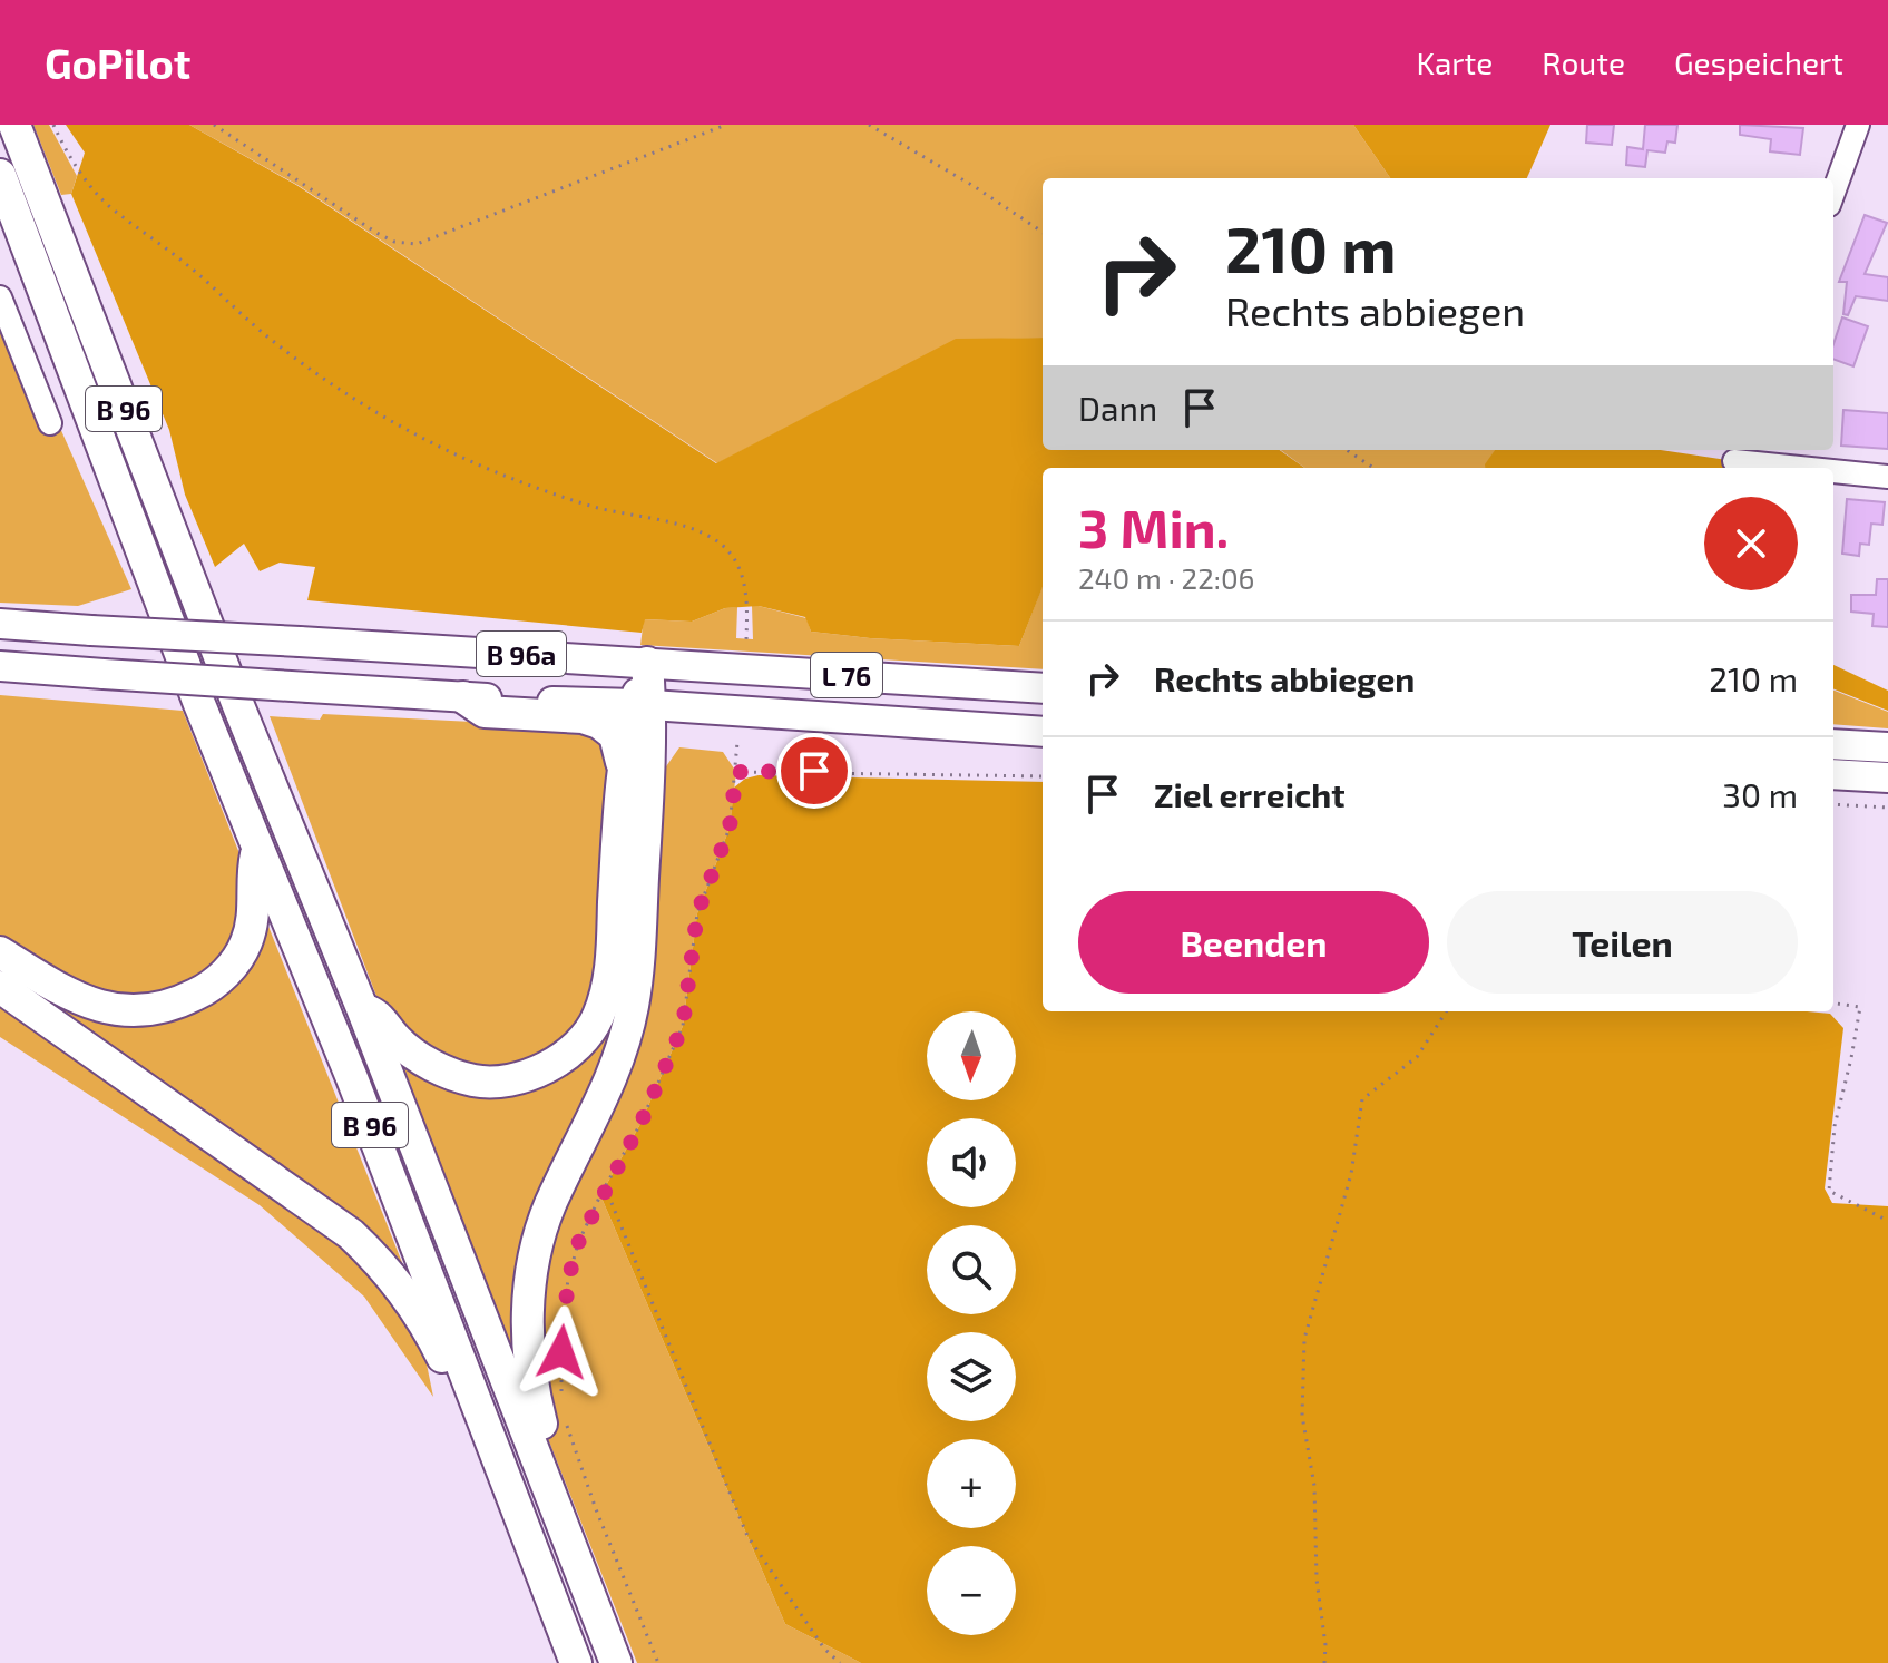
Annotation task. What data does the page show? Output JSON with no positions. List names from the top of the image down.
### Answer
{
  "streets": {
    "highway": ["B 96"],
    "main road": ["B 96a", "L 76"]
  },
  "crossings": [
    ["B 96a", "L 76"]
  ],
  "north": "bottom",
  "page": {
    "header": "GoPilot",
    "nav": ["Karte", "Route", "Gespeichert"],
    "turn": ["210 m", "Rechts abbiegen"],
    "then": "Dann",
    "heading": ["3 Min.", "240 m · 22:06"],
    "list": [
      {
        "name": "Rechts abbiegen",
        "value": "210 m"
      },
      {
        "name": "Ziel erreicht",
        "value": "30 m"
      }
    ],
    "buttons": ["Beenden", "Teilen"],
    "map_buttons": ["+", "−"]
  }
}
